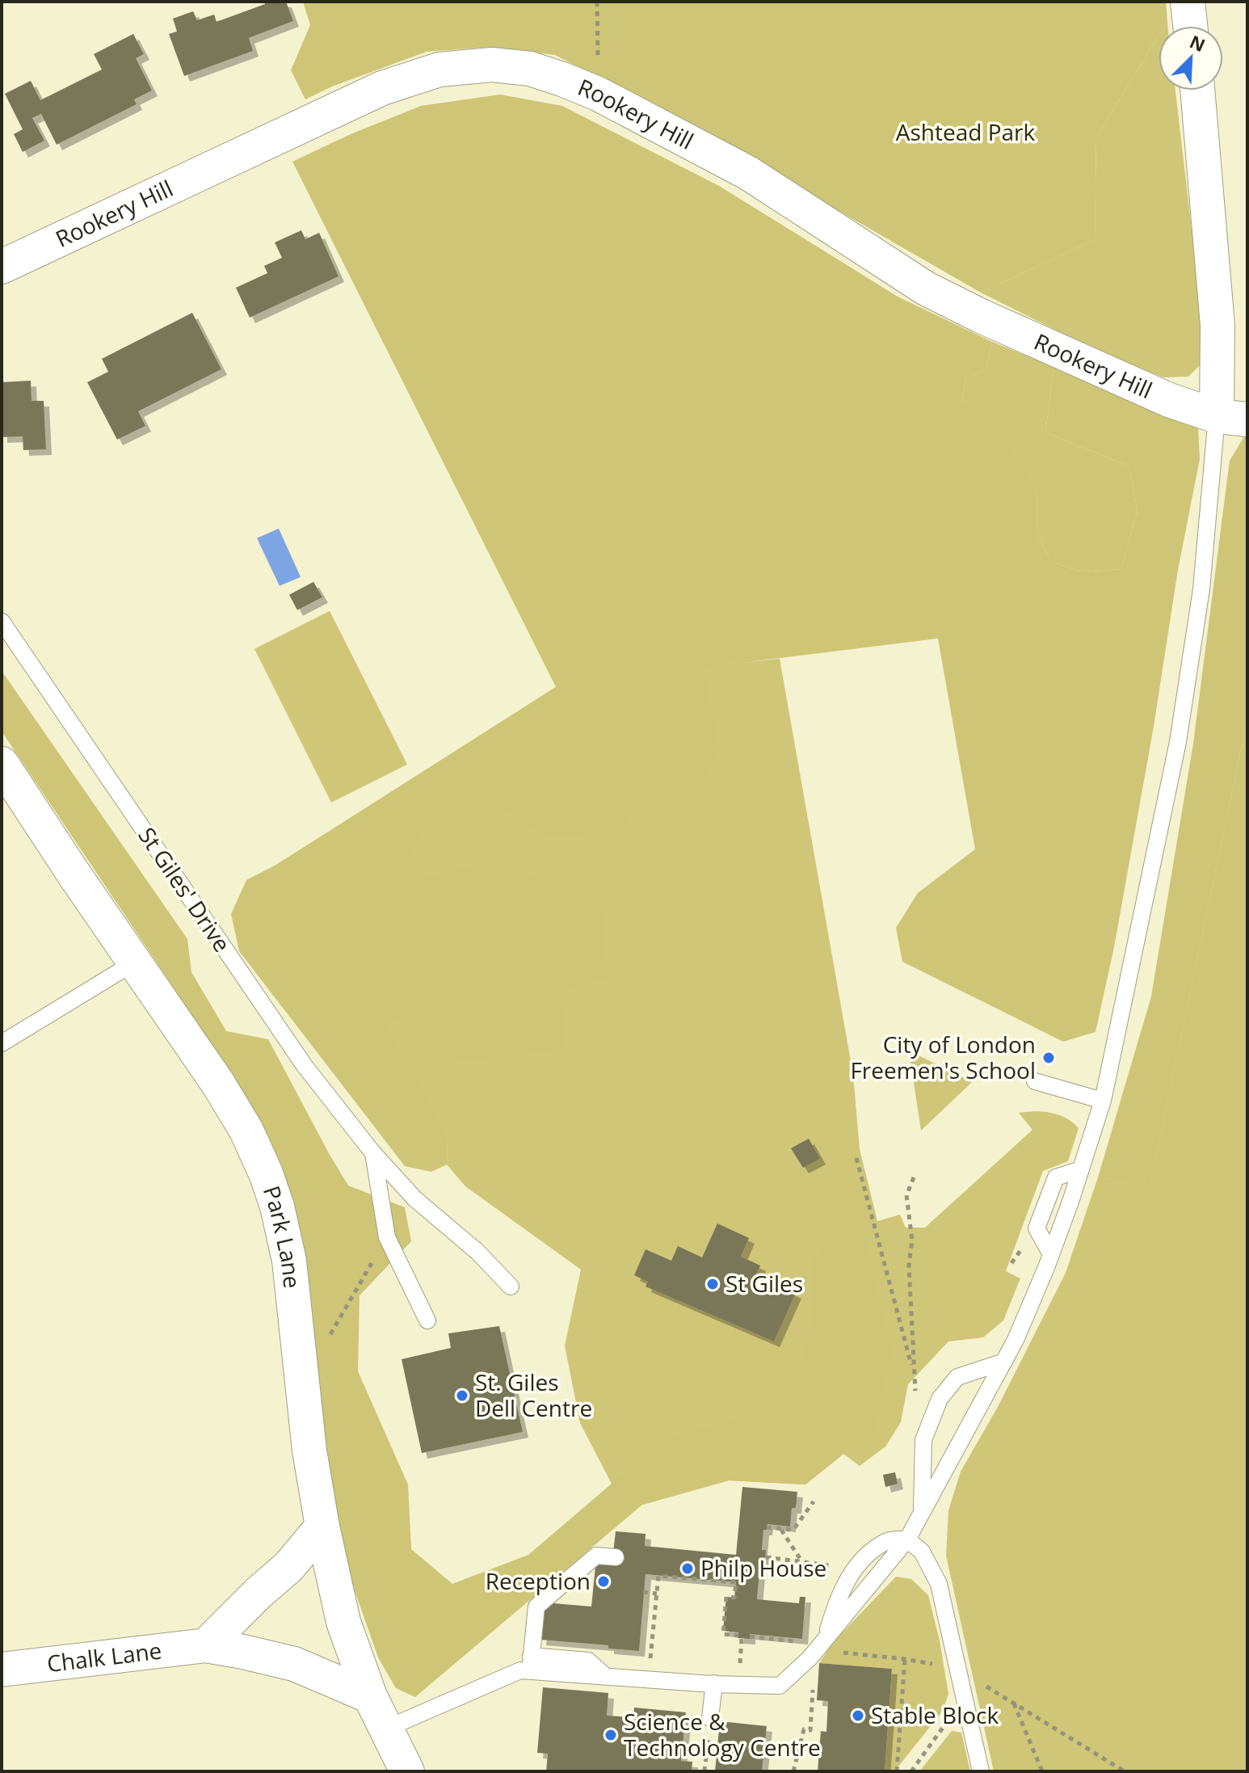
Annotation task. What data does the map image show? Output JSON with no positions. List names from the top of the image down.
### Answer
{
  "streets": {
    "street": ["Rookery Hill", "Park Lane", "Chalk Lane"],
    "lane": ["St Giles' Drive"]
  },
  "crossings": [
    ["Park Lane", "Chalk Lane"]
  ],
  "parks": ["Ashtead Park"],
  "places": [
    "City of London Freemen's School",
    "St Giles",
    "St. Giles Dell Centre",
    "Philp House",
    "Reception",
    "Stable Block",
    "Science & Technology Centre"
  ],
  "north": "top right"
}
